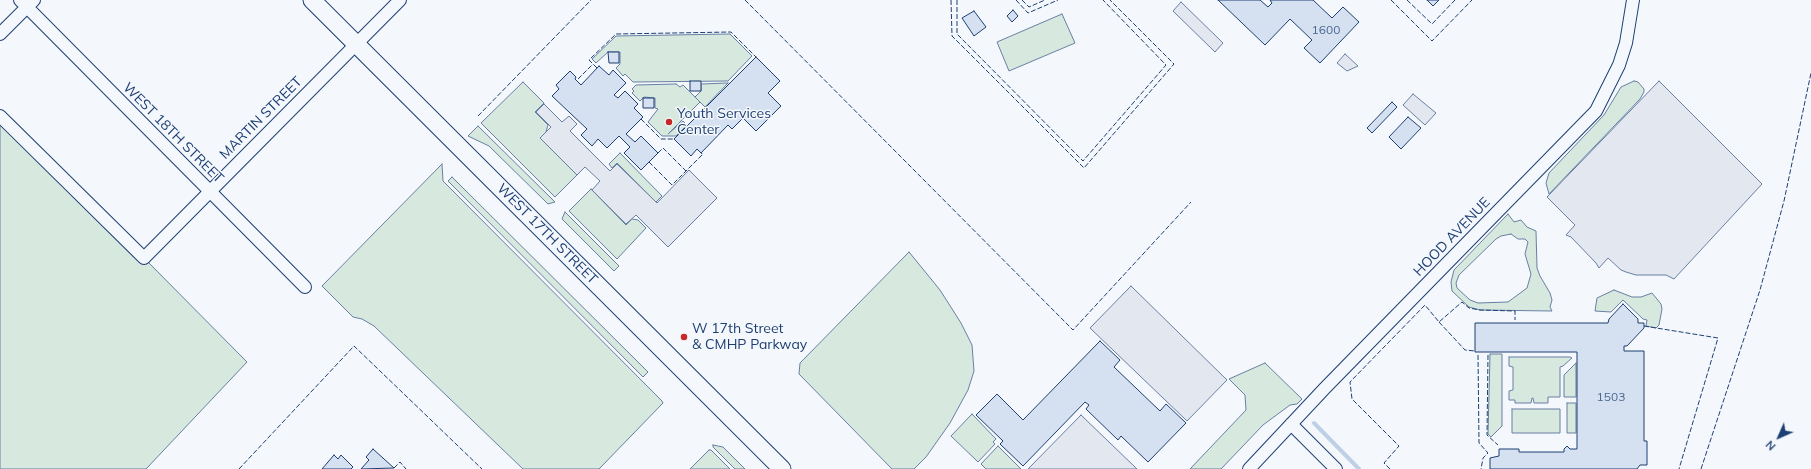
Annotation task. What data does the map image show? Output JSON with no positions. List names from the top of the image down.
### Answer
{
  "streets": {
    "street": [
      "MARTIN STREET",
      "WEST 18TH STREET",
      "WEST 17TH STREET",
      "HOOD AVENUE"
    ]
  },
  "crossings": [
    ["MARTIN STREET", "WEST 18TH STREET"],
    ["MARTIN STREET", "WEST 17TH STREET"]
  ],
  "places": ["Youth Services Center", "W 17th Street & CMHP Parkway"],
  "house_numbers": ["1600", "1503"],
  "north": "bottom left"
}
